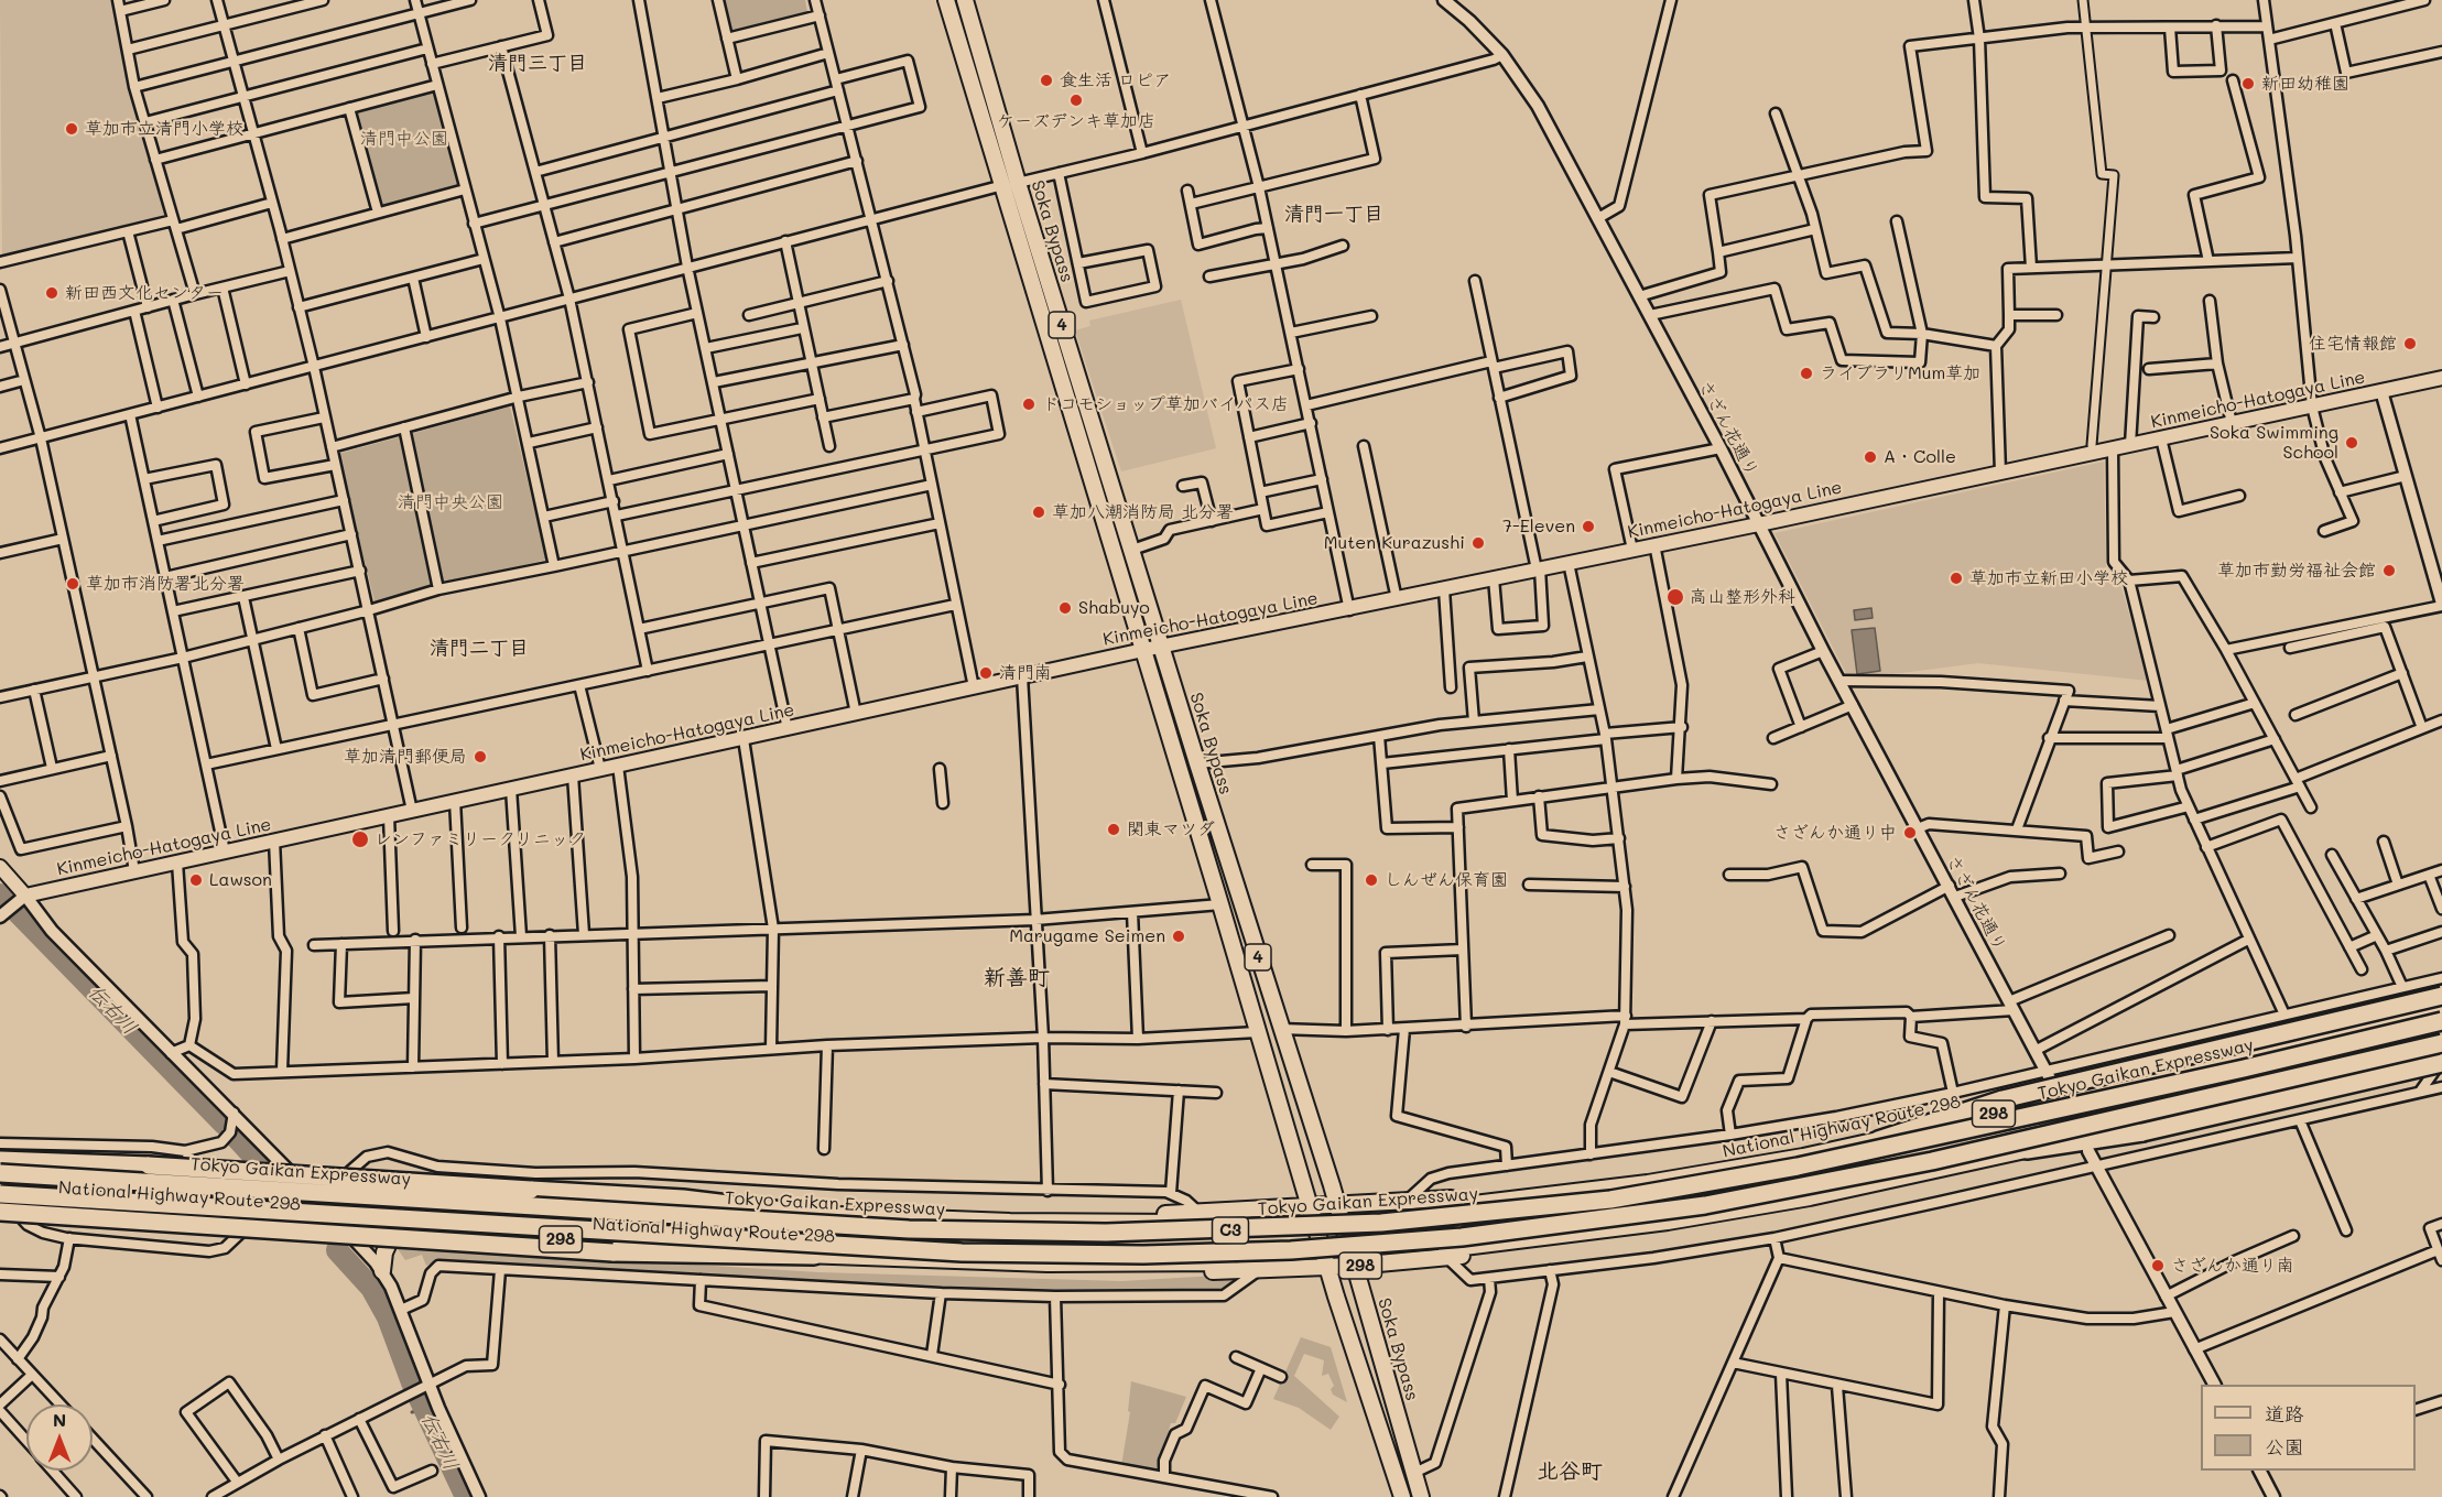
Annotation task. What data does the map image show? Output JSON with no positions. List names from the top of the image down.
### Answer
{
  "streets": {
    "highway": [
      "Soka Bypass",
      "4",
      "Tokyo Gaikan Expressway",
      "298",
      "National Highway Route 298",
      "C3"
    ],
    "main road": ["Kinmeicho-Hatogaya Line"],
    "street": ["さざん花通り"]
  },
  "crossings": [
    ["Soka Bypass", "Kinmeicho-Hatogaya Line"],
    ["Soka Bypass", "298"],
    ["Soka Bypass", "National Highway Route 298"],
    ["Kinmeicho-Hatogaya Line", "さざん花通り"],
    ["298", "National Highway Route 298"],
    ["National Highway Route 298", "C3"]
  ],
  "districts": [
    "清門三丁目",
    "清門一丁目",
    "清門二丁目",
    "新善町",
    "北谷町"
  ],
  "water": ["伝右川"],
  "parks": ["清門中公園", "清門中央公園"],
  "places": [
    "食生活 ロピア",
    "新田幼稚園",
    "ケーズデンキ草加店",
    "草加市立清門小学校",
    "新田西文化センター",
    "住宅情報館",
    "ライブラリMum草加",
    "ドコモショップ草加バイパス店",
    "Soka Swimming School",
    "A・Colle",
    "草加八潮消防局 北分署",
    "7-Eleven",
    "Muten Kurazushi",
    "草加市勤労福祉会館",
    "草加市立新田小学校",
    "草加市消防署北分署",
    "高山整形外科",
    "Shabuyo",
    "清門南",
    "草加清門郵便局",
    "関東マツダ",
    "さざんか通り中",
    "レンファミリークリニック",
    "Lawson",
    "しんぜん保育園",
    "Marugame Seimen",
    "さざんか通り南"
  ],
  "legend": ["道路", "公園"],
  "north": "top"
}
